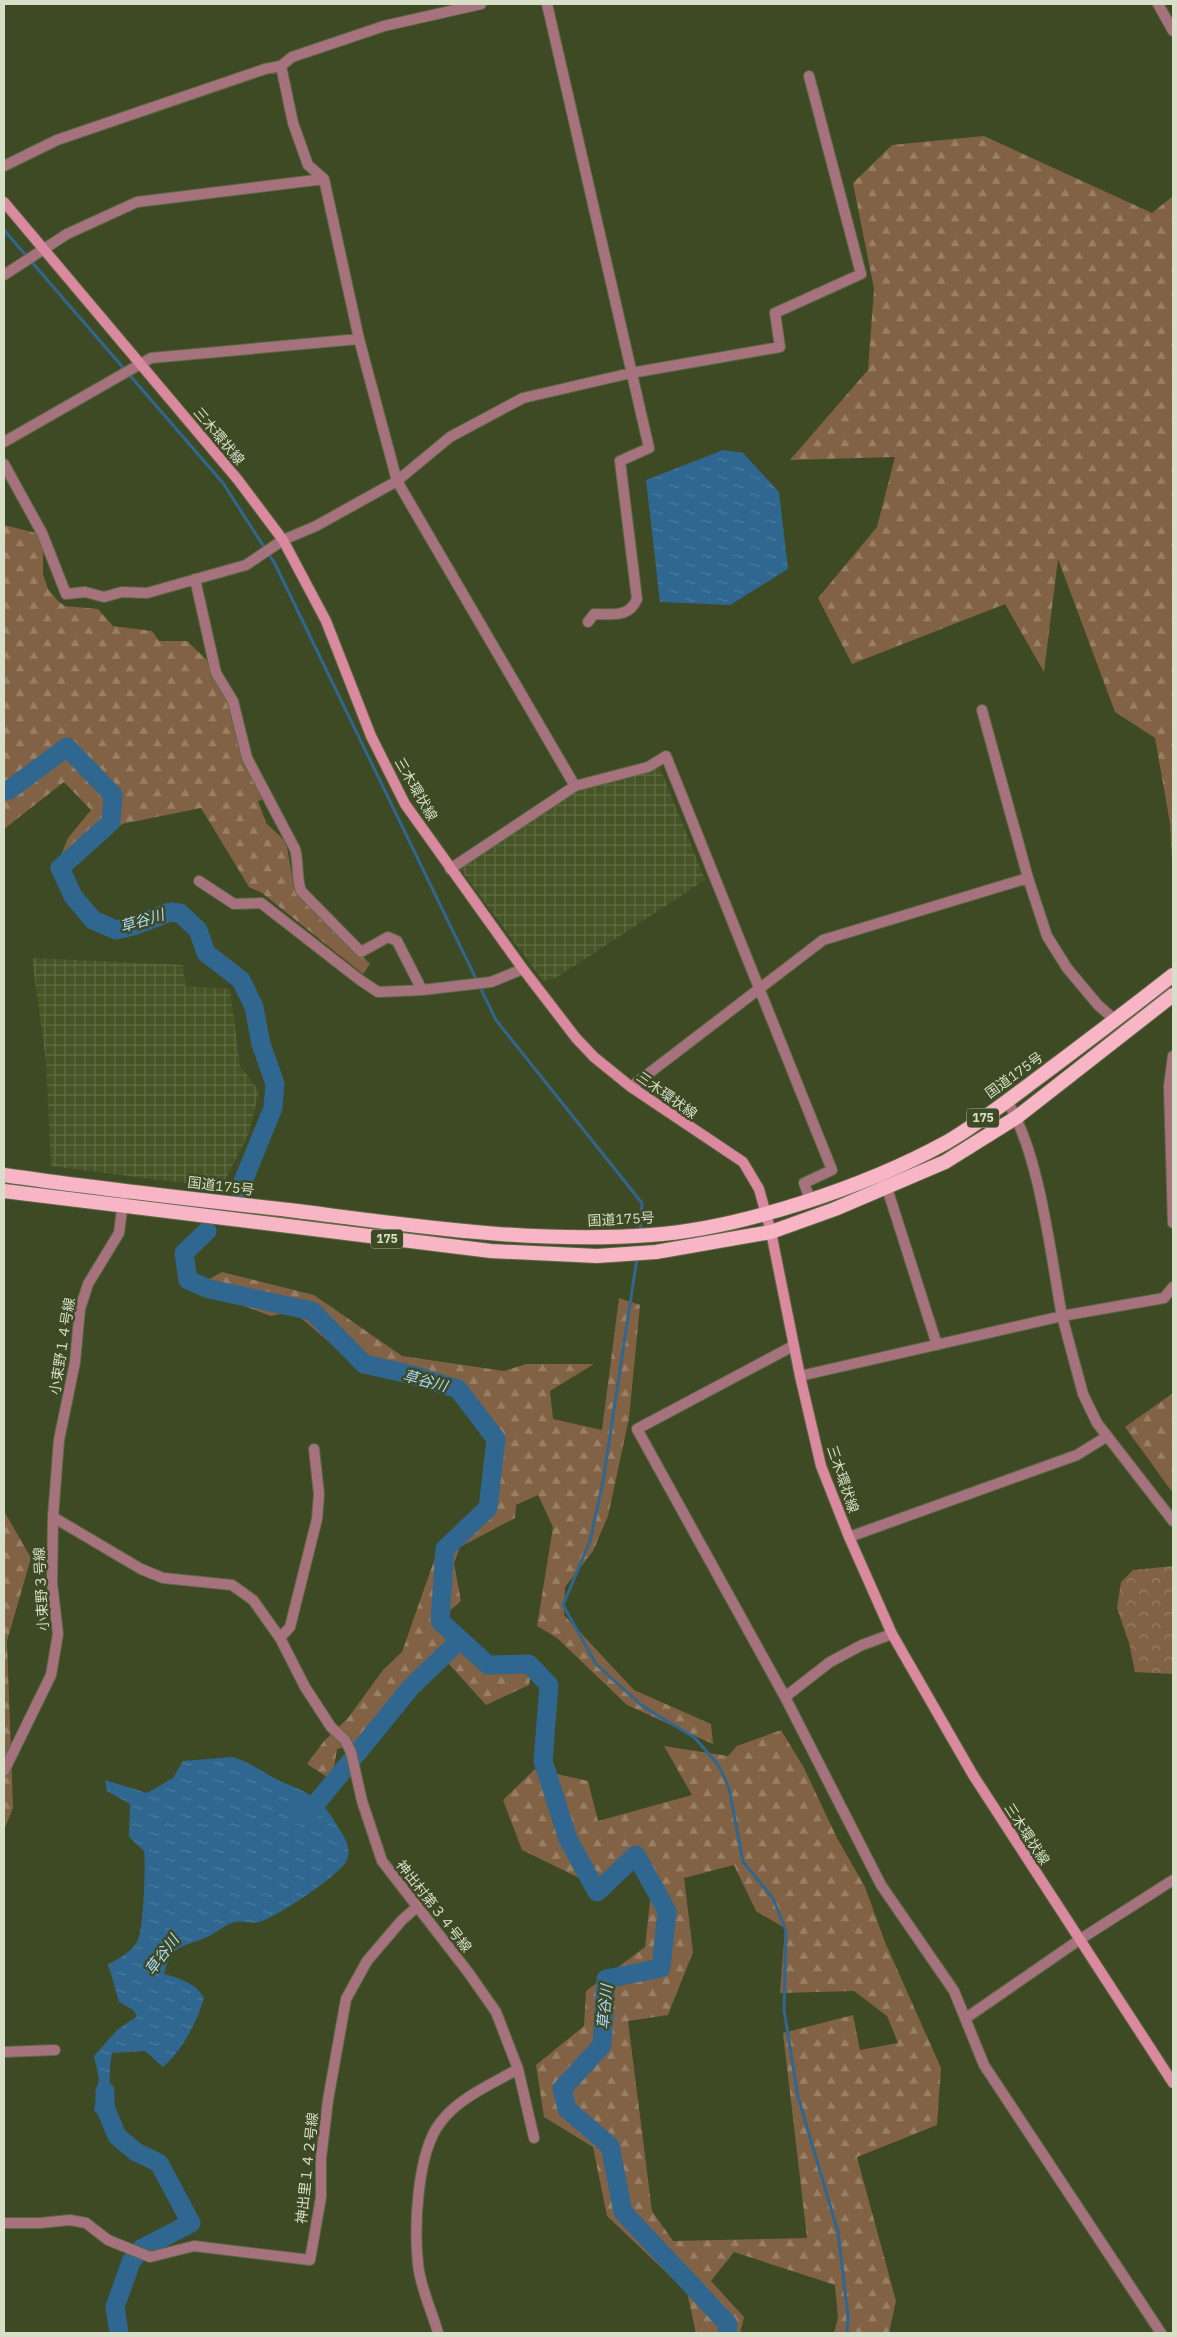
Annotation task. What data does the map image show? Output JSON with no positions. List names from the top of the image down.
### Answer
{
  "streets": {
    "highway": ["国道175号", "175"],
    "main road": ["三木環状線"],
    "street": [
      "小束野１４号線",
      "小束野３号線",
      "神出村第３４号線",
      "神出里１４２号線"
    ]
  },
  "crossings": [
    ["三木環状線", "国道175号"],
    ["三木環状線", "175"],
    ["国道175号", "小束野１４号線"],
    ["175", "小束野１４号線"],
    ["小束野１４号線", "小束野３号線"],
    ["小束野３号線", "神出村第３４号線"],
    ["神出村第３４号線", "神出里１４２号線"]
  ],
  "water": ["草谷川"]
}
